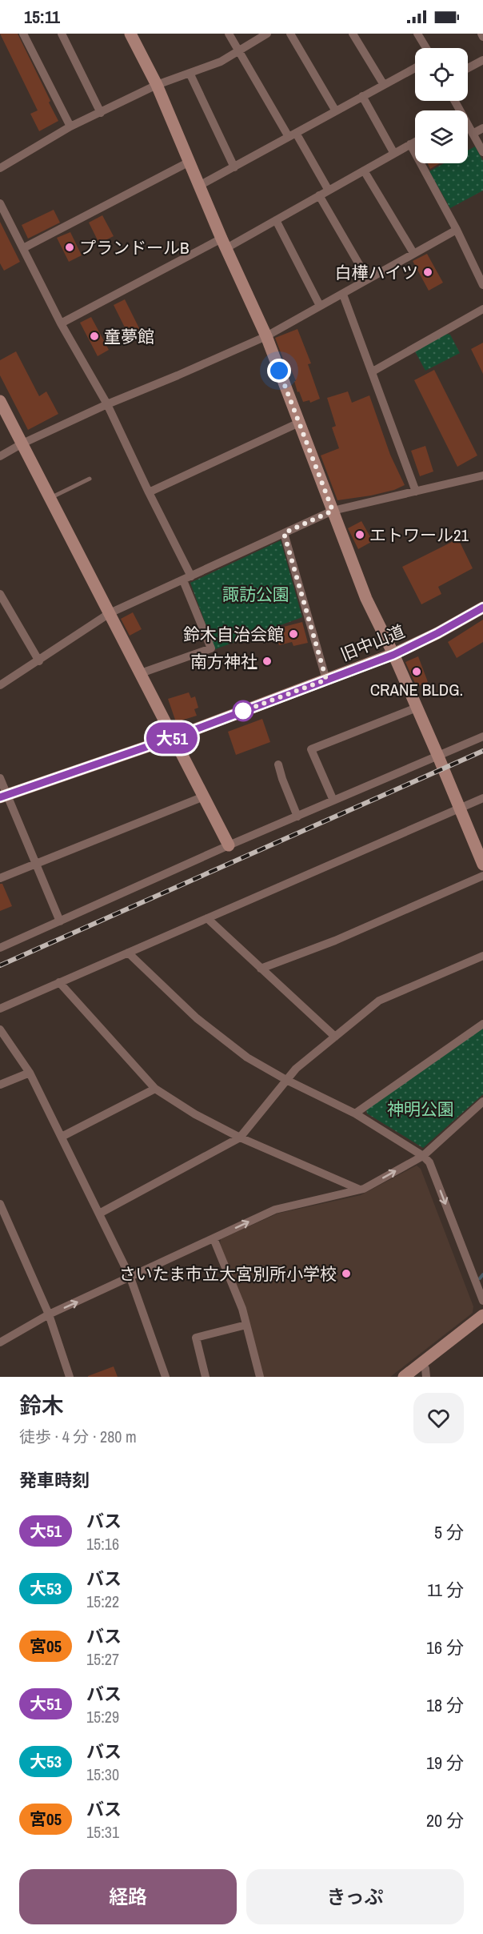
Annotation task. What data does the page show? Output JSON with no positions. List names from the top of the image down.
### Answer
{
  "streets": {
    "street": ["旧中山道"]
  },
  "parks": ["諏訪公園", "神明公園"],
  "places": [
    "プランドールB",
    "白樺ハイツ",
    "童夢館",
    "エトワール21",
    "鈴木自治会館",
    "南方神社",
    "CRANE BLDG.",
    "さいたま市立大宮別所小学校"
  ],
  "lines": ["bus line 大51"],
  "page": {
    "status": "15:11",
    "on_map": "大51",
    "heading": [
      ["鈴木", "徒歩 · 4 分 · 280 m"],
      "発車時刻"
    ],
    "list": [
      {
        "mark": "大51",
        "name": "バス",
        "note": "15:16",
        "value": "5 分"
      },
      {
        "mark": "大53",
        "name": "バス",
        "note": "15:22",
        "value": "11 分"
      },
      {
        "mark": "宮05",
        "name": "バス",
        "note": "15:27",
        "value": "16 分"
      },
      {
        "mark": "大51",
        "name": "バス",
        "note": "15:29",
        "value": "18 分"
      },
      {
        "mark": "大53",
        "name": "バス",
        "note": "15:30",
        "value": "19 分"
      },
      {
        "mark": "宮05",
        "name": "バス",
        "note": "15:31",
        "value": "20 分"
      }
    ],
    "buttons": ["経路", "きっぷ"]
  }
}
